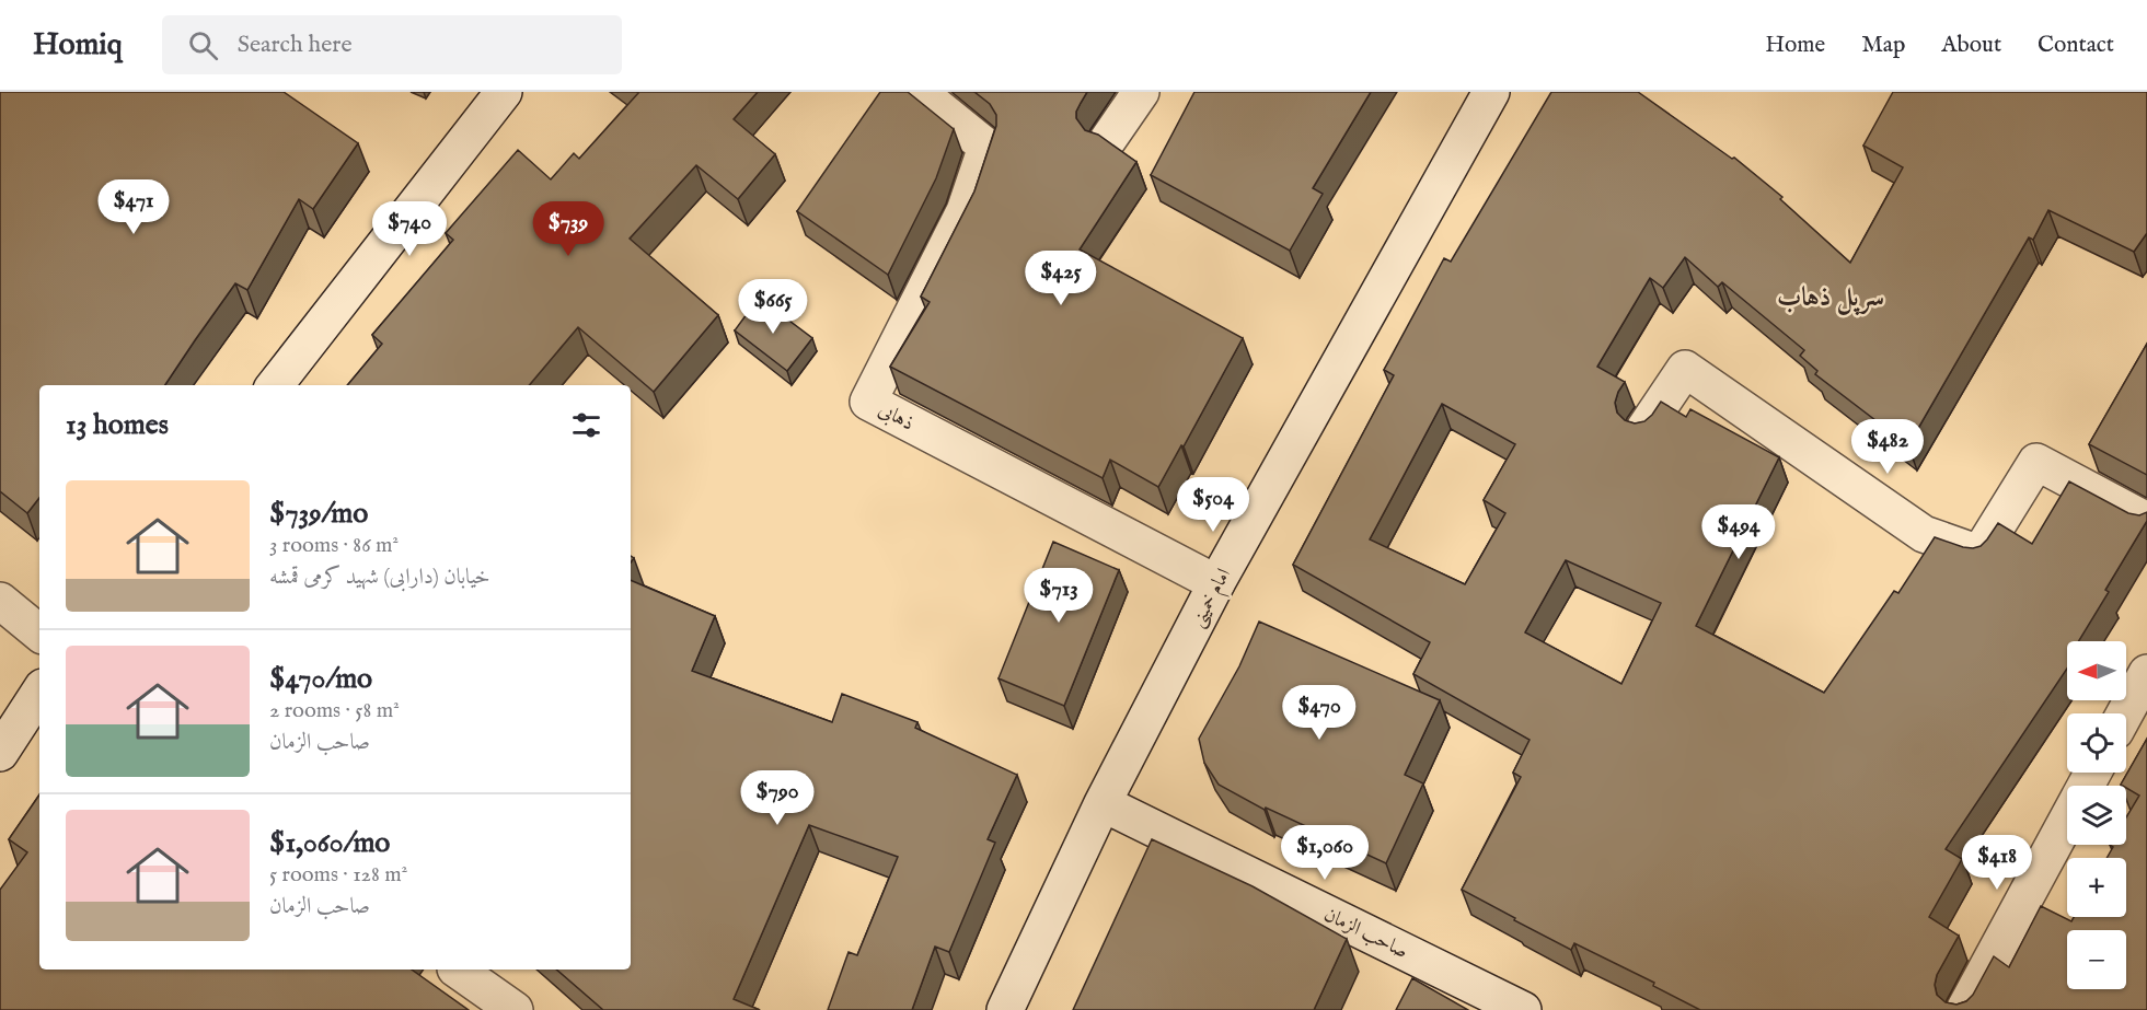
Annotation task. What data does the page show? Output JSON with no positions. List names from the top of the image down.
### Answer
{
  "streets": {
    "street": ["ذهابی", "امام خمینی", "صاحب الزمان"]
  },
  "crossings": [
    ["ذهابی", "امام خمینی"],
    ["امام خمینی", "صاحب الزمان"]
  ],
  "districts": ["سرپل ذهاب"],
  "north": "left",
  "page": {
    "header": "Homiq",
    "search": "Search here",
    "nav": [
      "Home",
      "Map",
      "About",
      "Contact"
    ],
    "price": [
      "$471",
      "$740",
      "$739",
      "$425",
      "$665",
      "$482",
      "$504",
      "$494",
      "$713",
      "$470",
      "$790",
      "$1,060",
      "$418"
    ],
    "heading": "13 homes",
    "list": [
      {
        "name": "$739/mo",
        "note": "3 rooms · 86 m² · خیابان (دارابی) شهید کرمی قمشه"
      },
      {
        "name": "$470/mo",
        "note": "2 rooms · 58 m² · صاحب الزمان"
      },
      {
        "name": "$1,060/mo",
        "note": "5 rooms · 128 m² · صاحب الزمان"
      }
    ],
    "map_buttons": ["+", "−"]
  }
}
